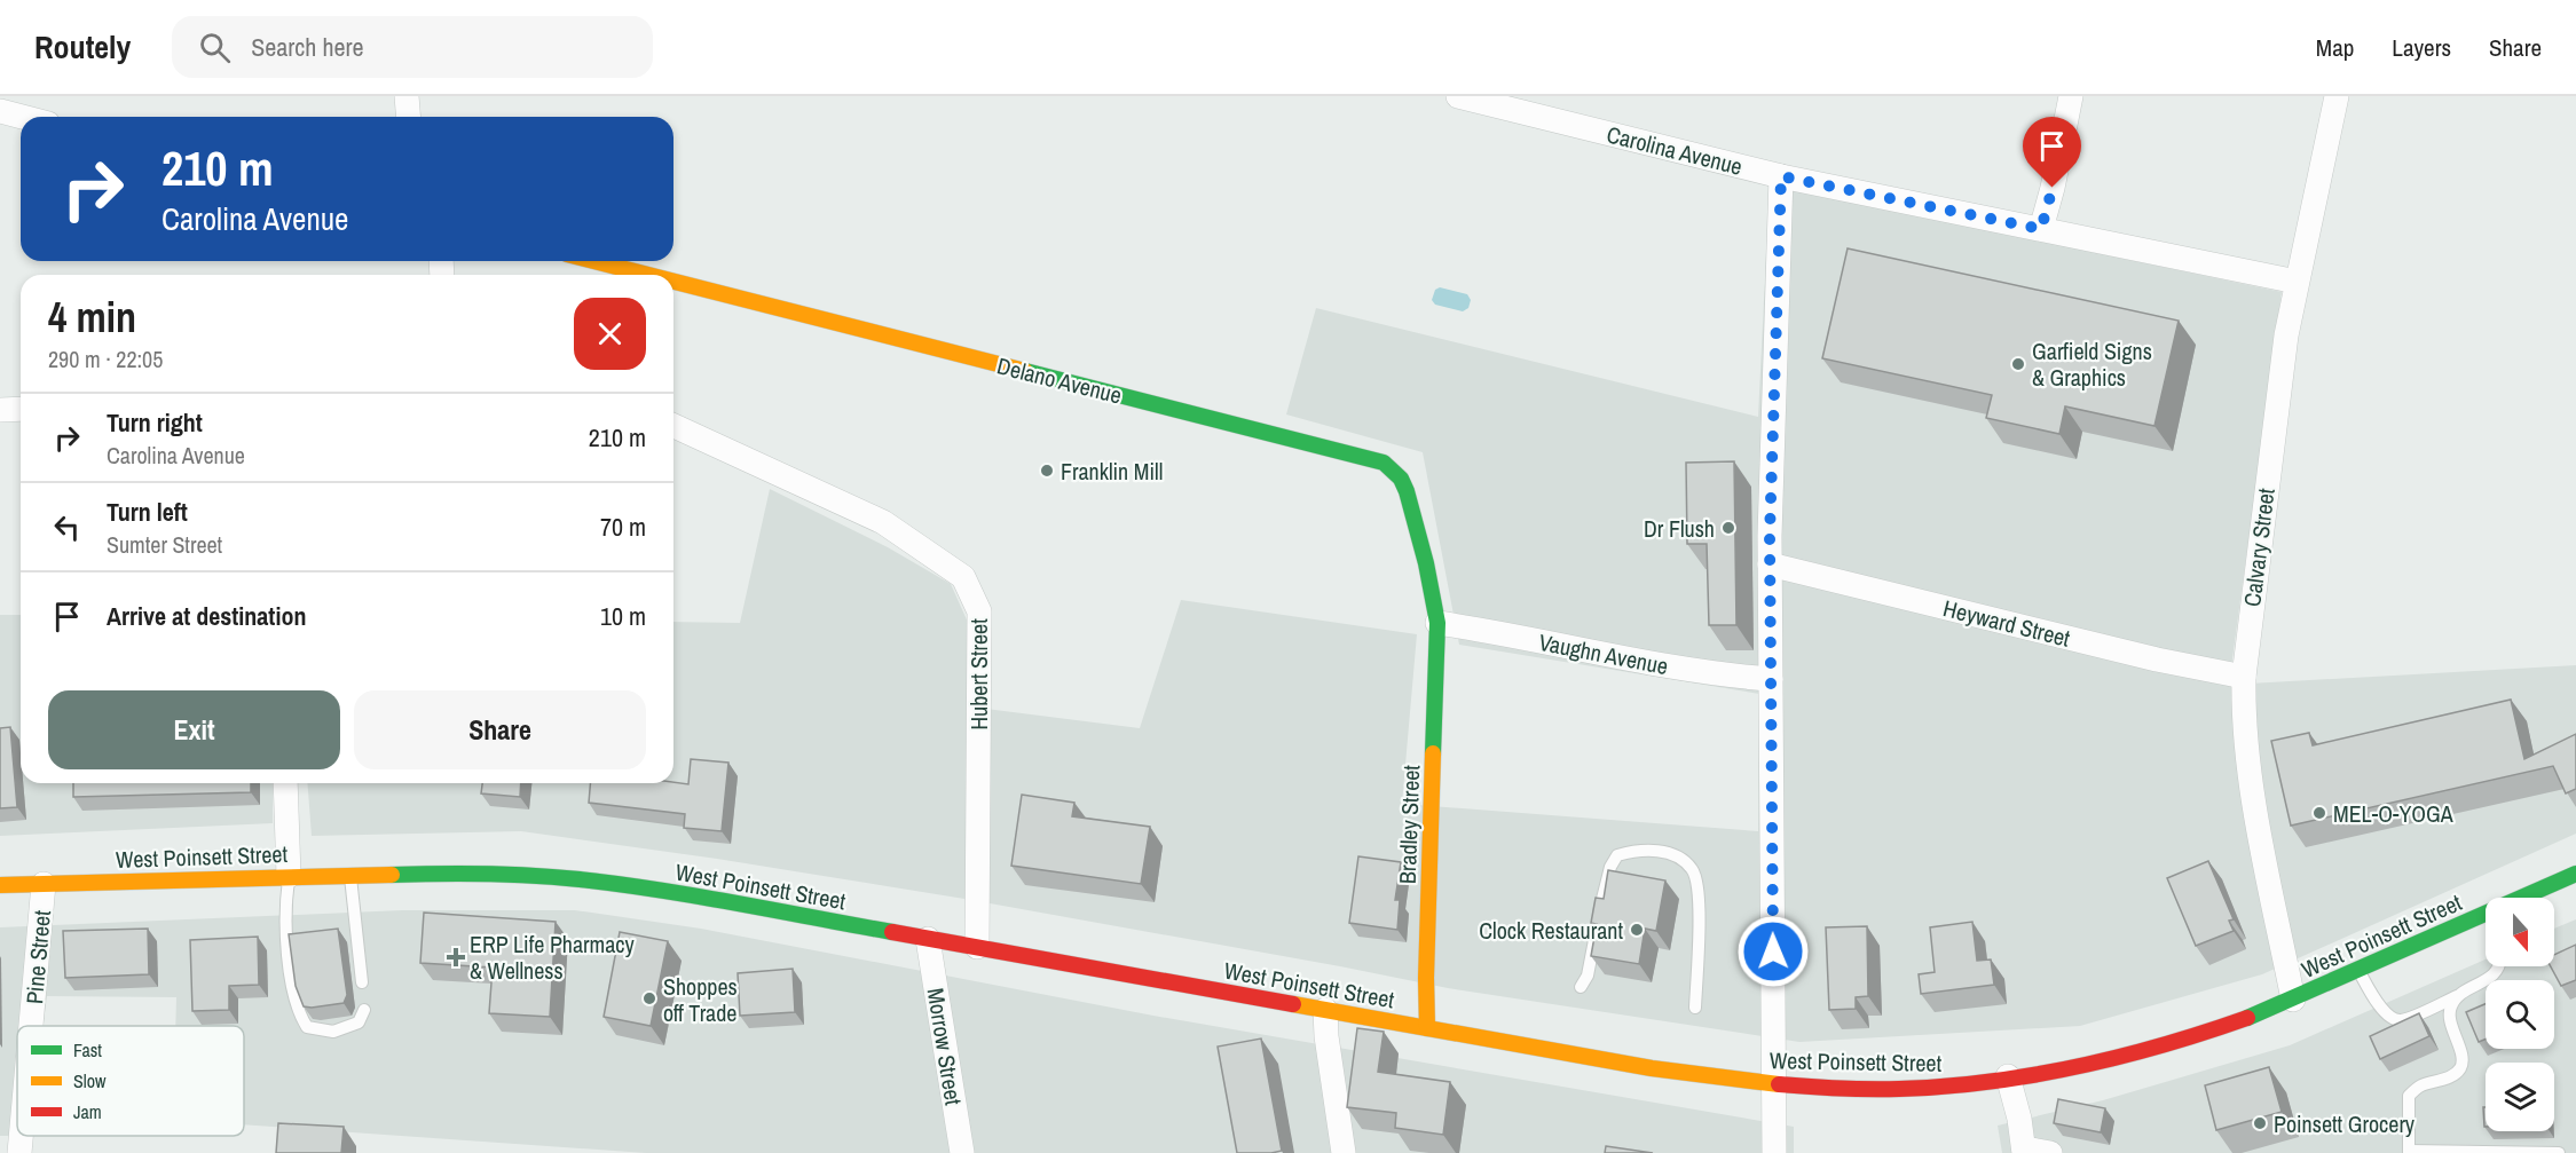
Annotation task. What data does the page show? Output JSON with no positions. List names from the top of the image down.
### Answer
{
  "streets": {
    "main road": ["Delano Avenue", "Bradley Street", "West Poinsett Street"],
    "street": [
      "Carolina Avenue",
      "Calvary Street",
      "Heyward Street",
      "Vaughn Avenue",
      "Hubert Street",
      "Pine Street",
      "Morrow Street"
    ]
  },
  "crossings": [
    ["Carolina Avenue", "Calvary Street"],
    ["Delano Avenue", "Vaughn Avenue"],
    ["Delano Avenue", "Bradley Street"],
    ["Calvary Street", "Heyward Street"],
    ["Calvary Street", "West Poinsett Street"],
    ["Vaughn Avenue", "Bradley Street"],
    ["Hubert Street", "West Poinsett Street"],
    ["Bradley Street", "West Poinsett Street"],
    ["West Poinsett Street", "Pine Street"],
    ["West Poinsett Street", "Morrow Street"]
  ],
  "places": {
    "other": [
      "Garfield Signs & Graphics",
      "Franklin Mill",
      "Dr Flush",
      "MEL-O-YOGA",
      "Clock Restaurant",
      "Shoppes off Trade",
      "Poinsett Grocery"
    ],
    "health": ["ERP Life Pharmacy & Wellness"]
  },
  "legend": ["Fast", "Slow", "Jam"],
  "north": "bottom",
  "page": {
    "header": "Routely",
    "search": "Search here",
    "nav": ["Map", "Layers", "Share"],
    "turn": ["210 m", "Carolina Avenue"],
    "heading": ["4 min", "290 m · 22:05"],
    "list": [
      {
        "name": "Turn right",
        "note": "Carolina Avenue",
        "value": "210 m"
      },
      {
        "name": "Turn left",
        "note": "Sumter Street",
        "value": "70 m"
      },
      {
        "name": "Arrive at destination",
        "value": "10 m"
      }
    ],
    "buttons": ["Exit", "Share"]
  }
}
